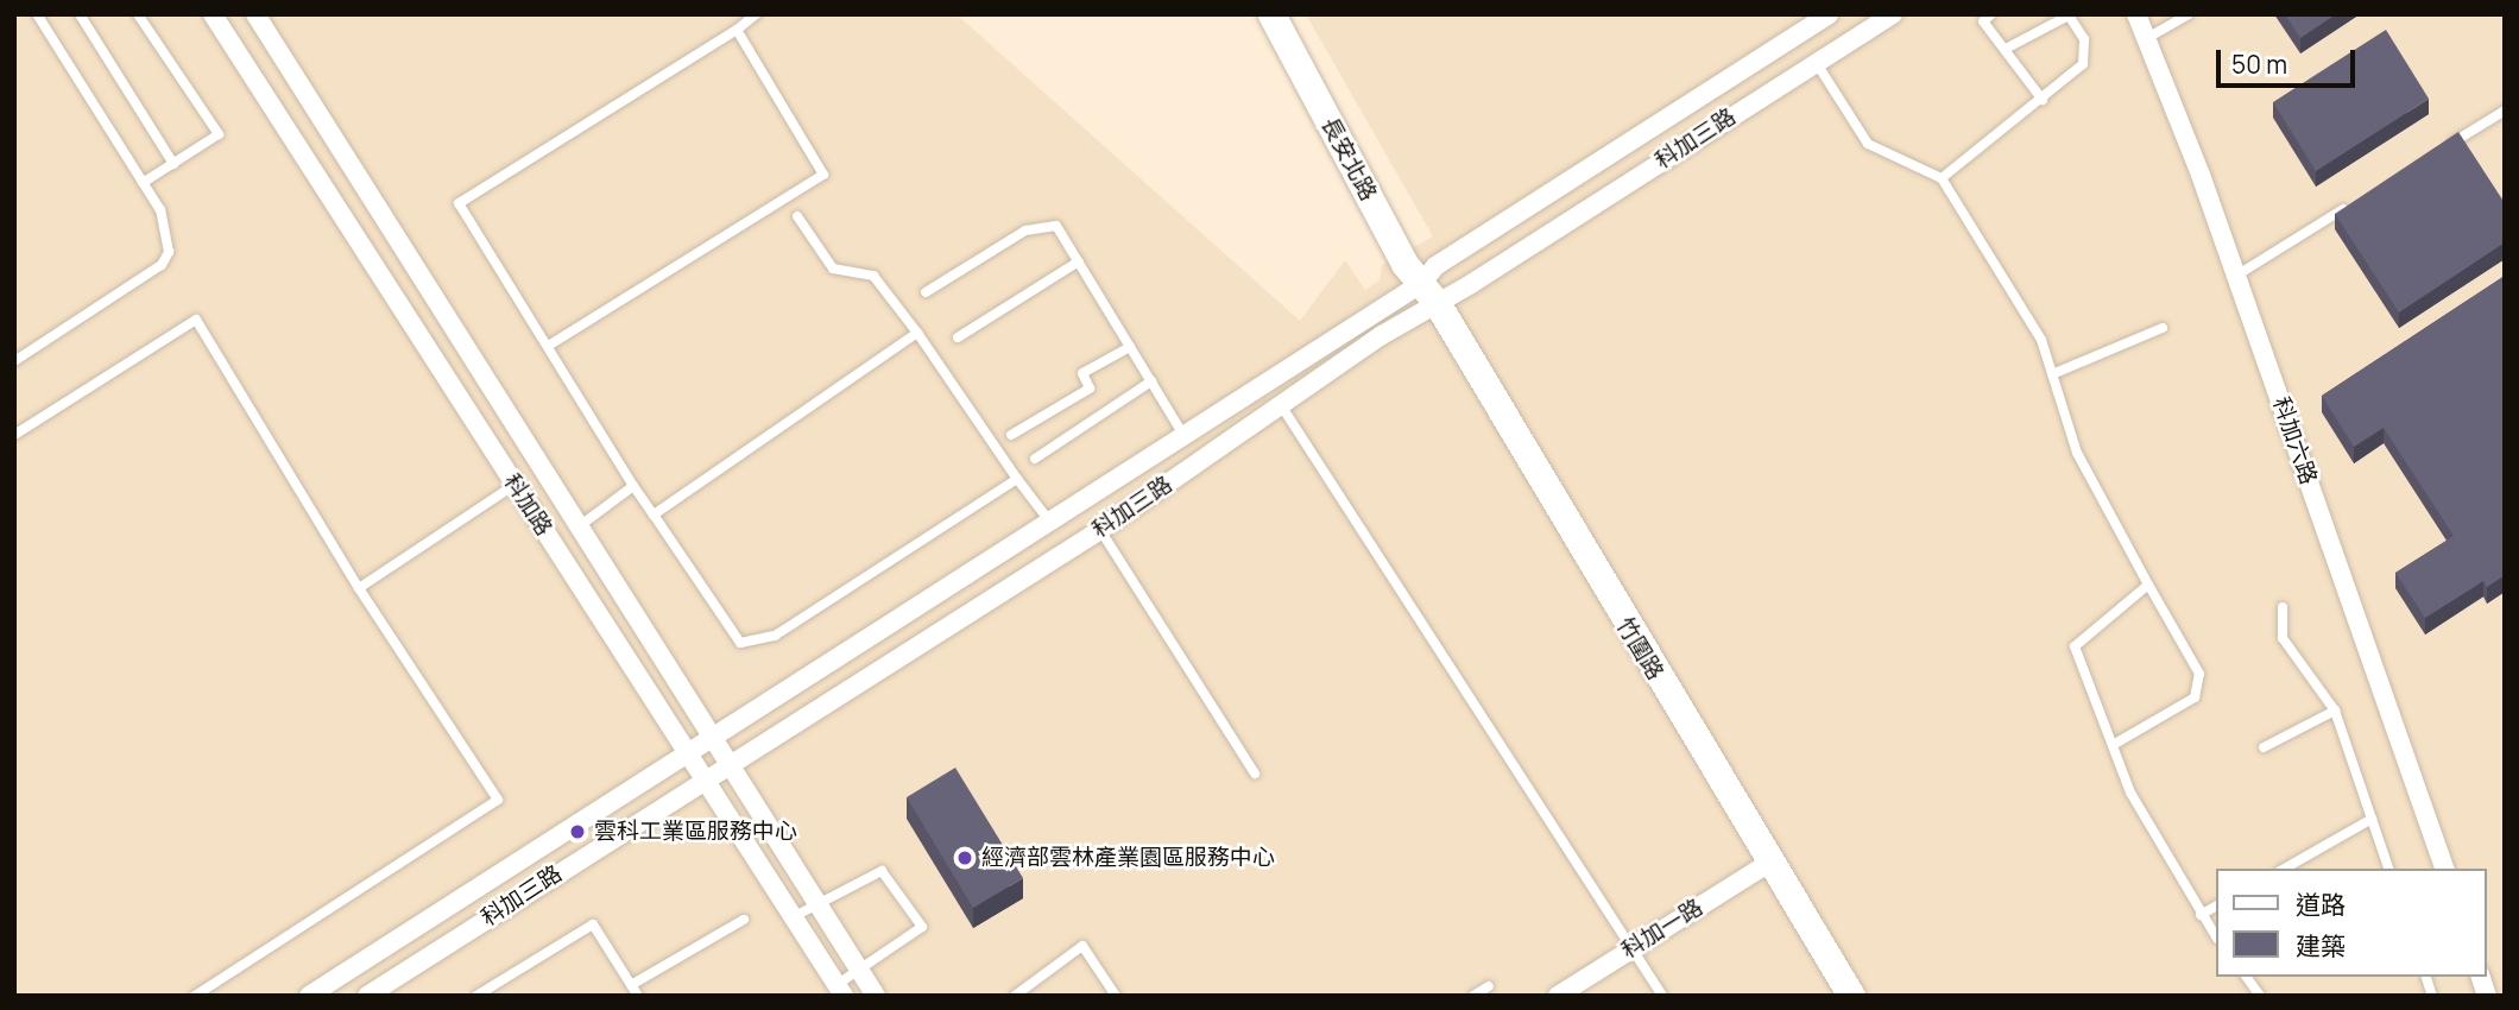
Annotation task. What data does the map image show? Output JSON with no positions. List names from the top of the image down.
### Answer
{
  "streets": {
    "street": [
      "科加三路",
      "長安北路",
      "科加六路",
      "科加路",
      "竹圍路",
      "科加一路"
    ]
  },
  "crossings": [
    ["科加三路", "長安北路"],
    ["科加三路", "科加路"],
    ["科加三路", "竹圍路"],
    ["長安北路", "竹圍路"],
    ["竹圍路", "科加一路"]
  ],
  "places": ["雲科工業區服務中心", "經濟部雲林產業園區服務中心"],
  "legend": ["道路", "建築"],
  "scale_bar": "50 m"
}
